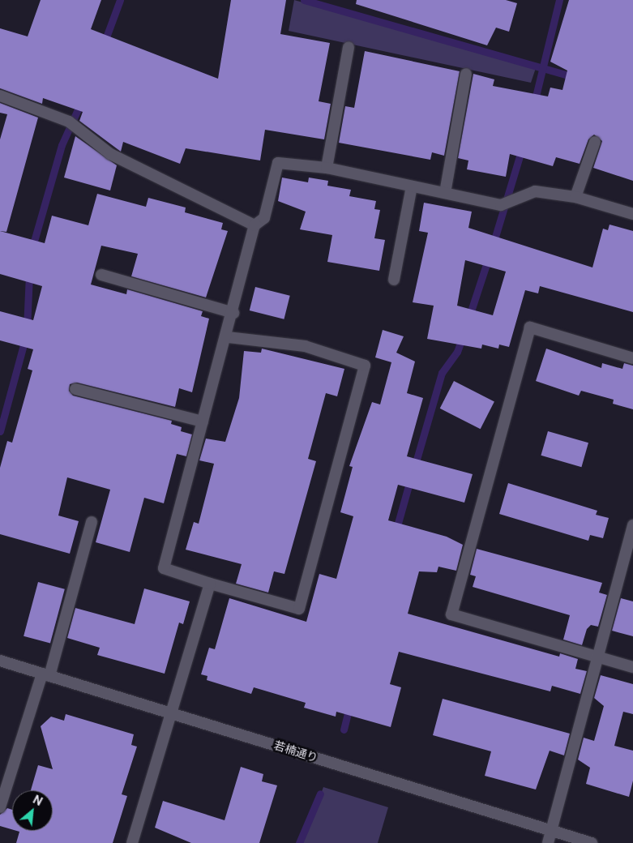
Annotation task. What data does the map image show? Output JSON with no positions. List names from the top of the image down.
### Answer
{
  "streets": {
    "street": ["若楠通り"]
  },
  "north": "top right"
}
